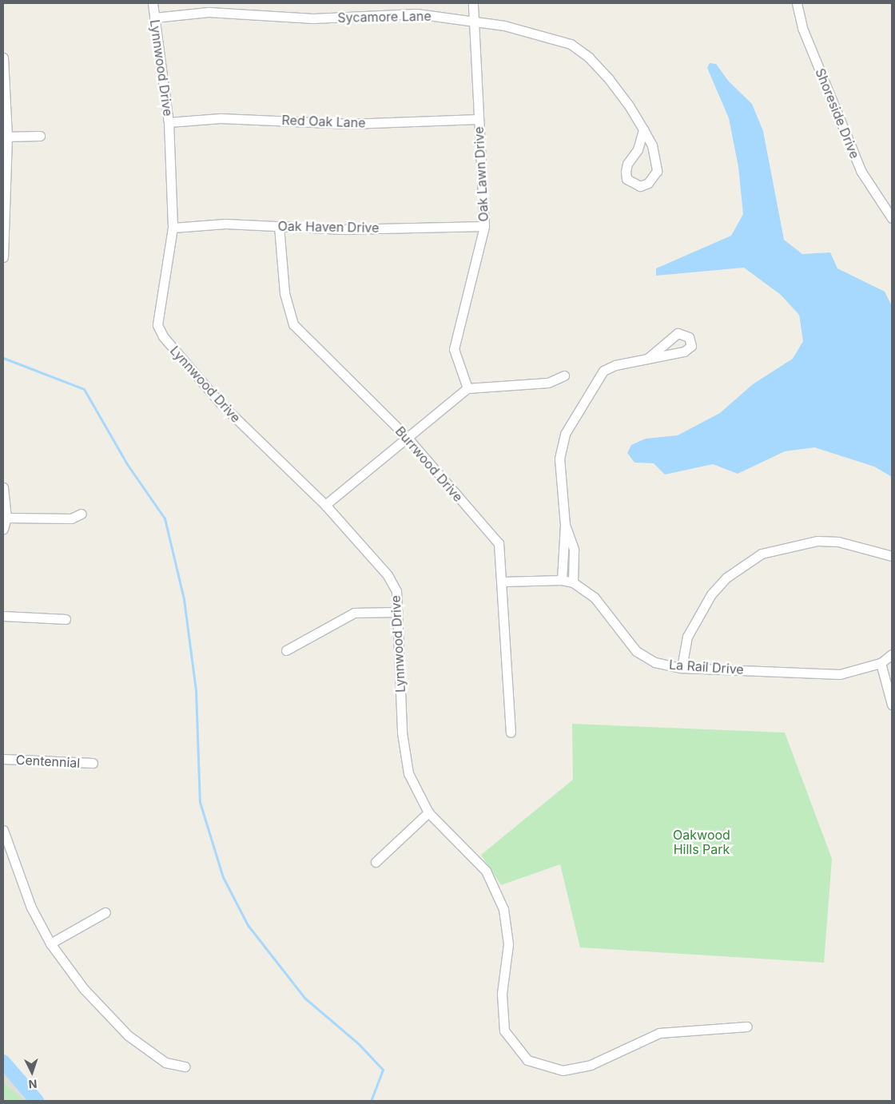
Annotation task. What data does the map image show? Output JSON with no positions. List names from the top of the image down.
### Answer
{
  "streets": {
    "street": [
      "Sycamore Lane",
      "Lynnwood Drive",
      "Shoreside Drive",
      "Red Oak Lane",
      "Oak Lawn Drive",
      "Oak Haven Drive",
      "Burrwood Drive",
      "La Rail Drive",
      "Centennial"
    ]
  },
  "crossings": [
    ["Sycamore Lane", "Lynnwood Drive"],
    ["Sycamore Lane", "Oak Lawn Drive"],
    ["Lynnwood Drive", "Red Oak Lane"],
    ["Lynnwood Drive", "Oak Haven Drive"],
    ["Red Oak Lane", "Oak Lawn Drive"],
    ["Oak Lawn Drive", "Oak Haven Drive"],
    ["Oak Haven Drive", "Burrwood Drive"],
    ["Burrwood Drive", "La Rail Drive"]
  ],
  "parks": ["Oakwood Hills Park"],
  "north": "bottom"
}
